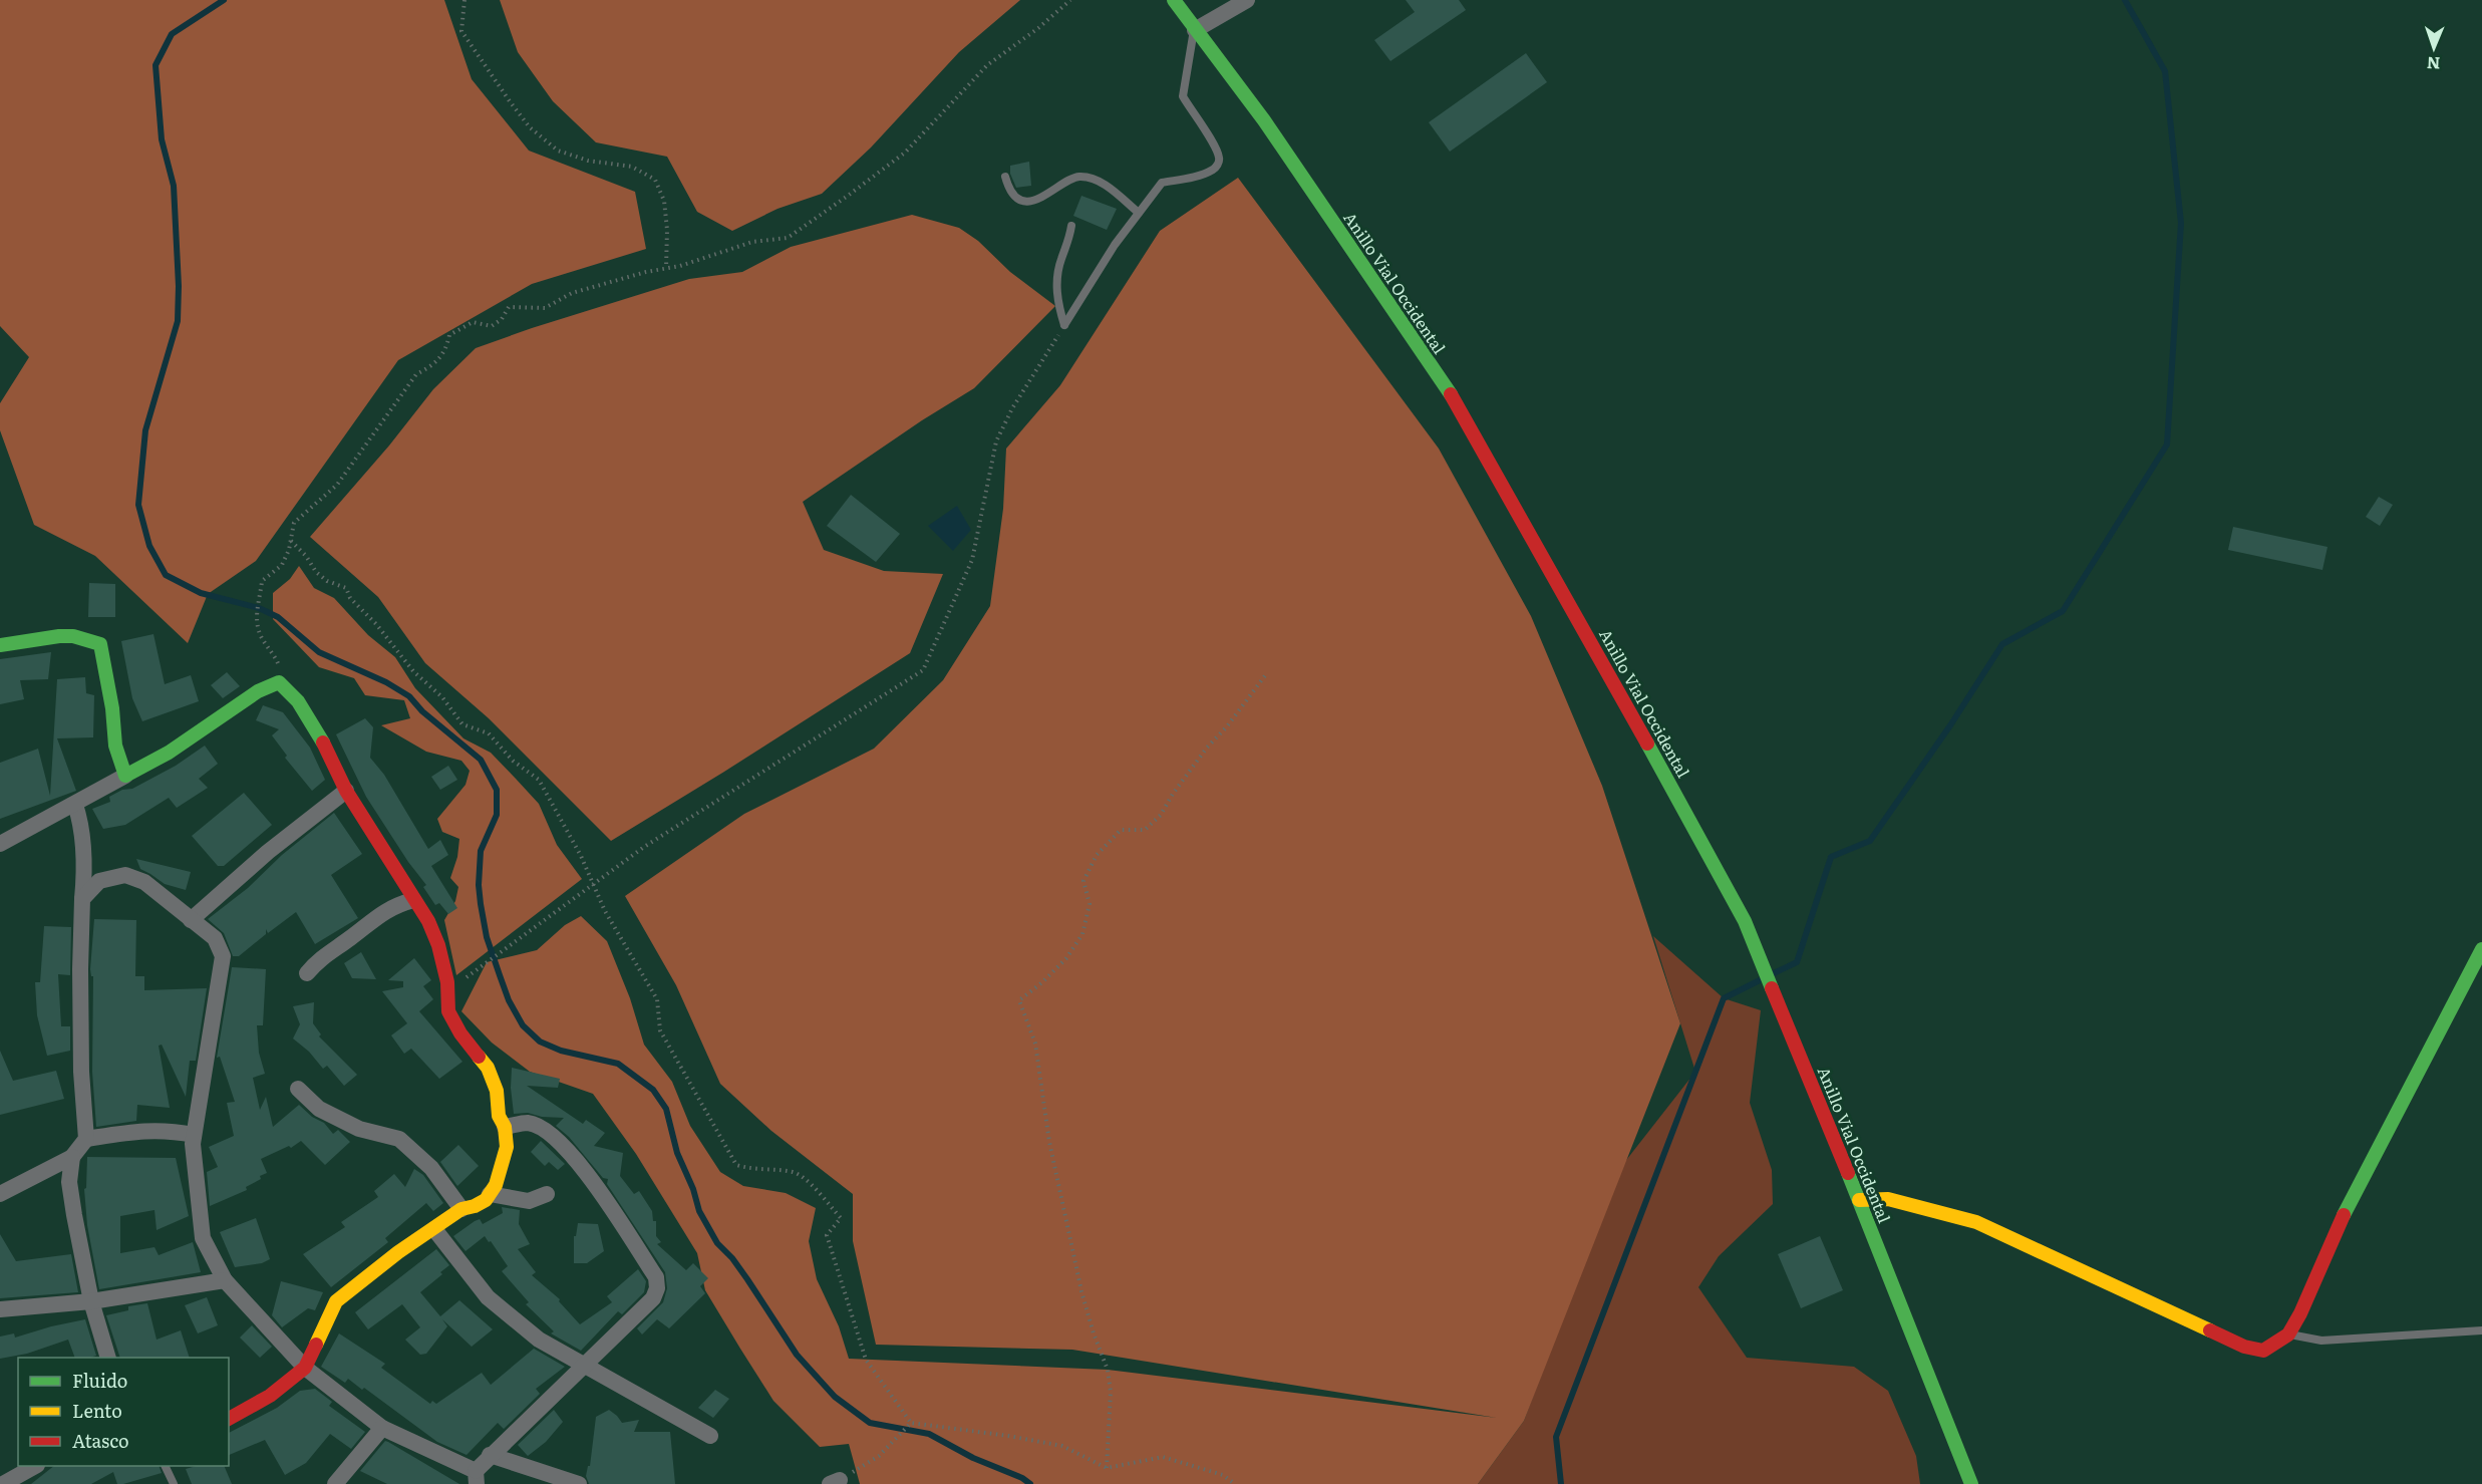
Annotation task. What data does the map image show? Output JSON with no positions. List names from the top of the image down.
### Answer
{
  "streets": {
    "main road": ["Anillo Vial Occidental"]
  },
  "legend": ["Fluido", "Lento", "Atasco"],
  "north": "bottom"
}
